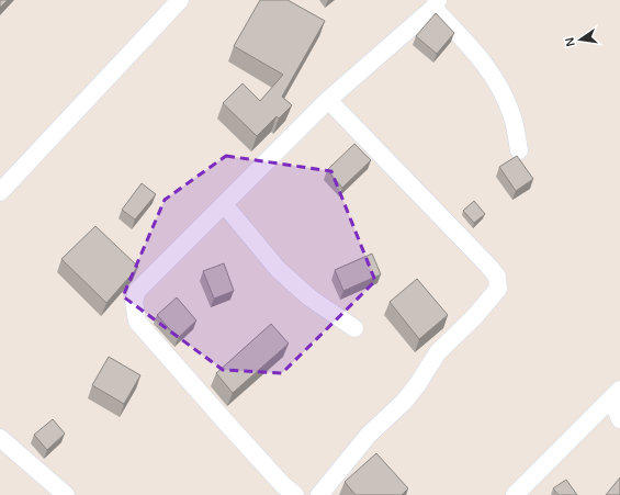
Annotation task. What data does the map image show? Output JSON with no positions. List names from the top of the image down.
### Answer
{
  "north": "left"
}
